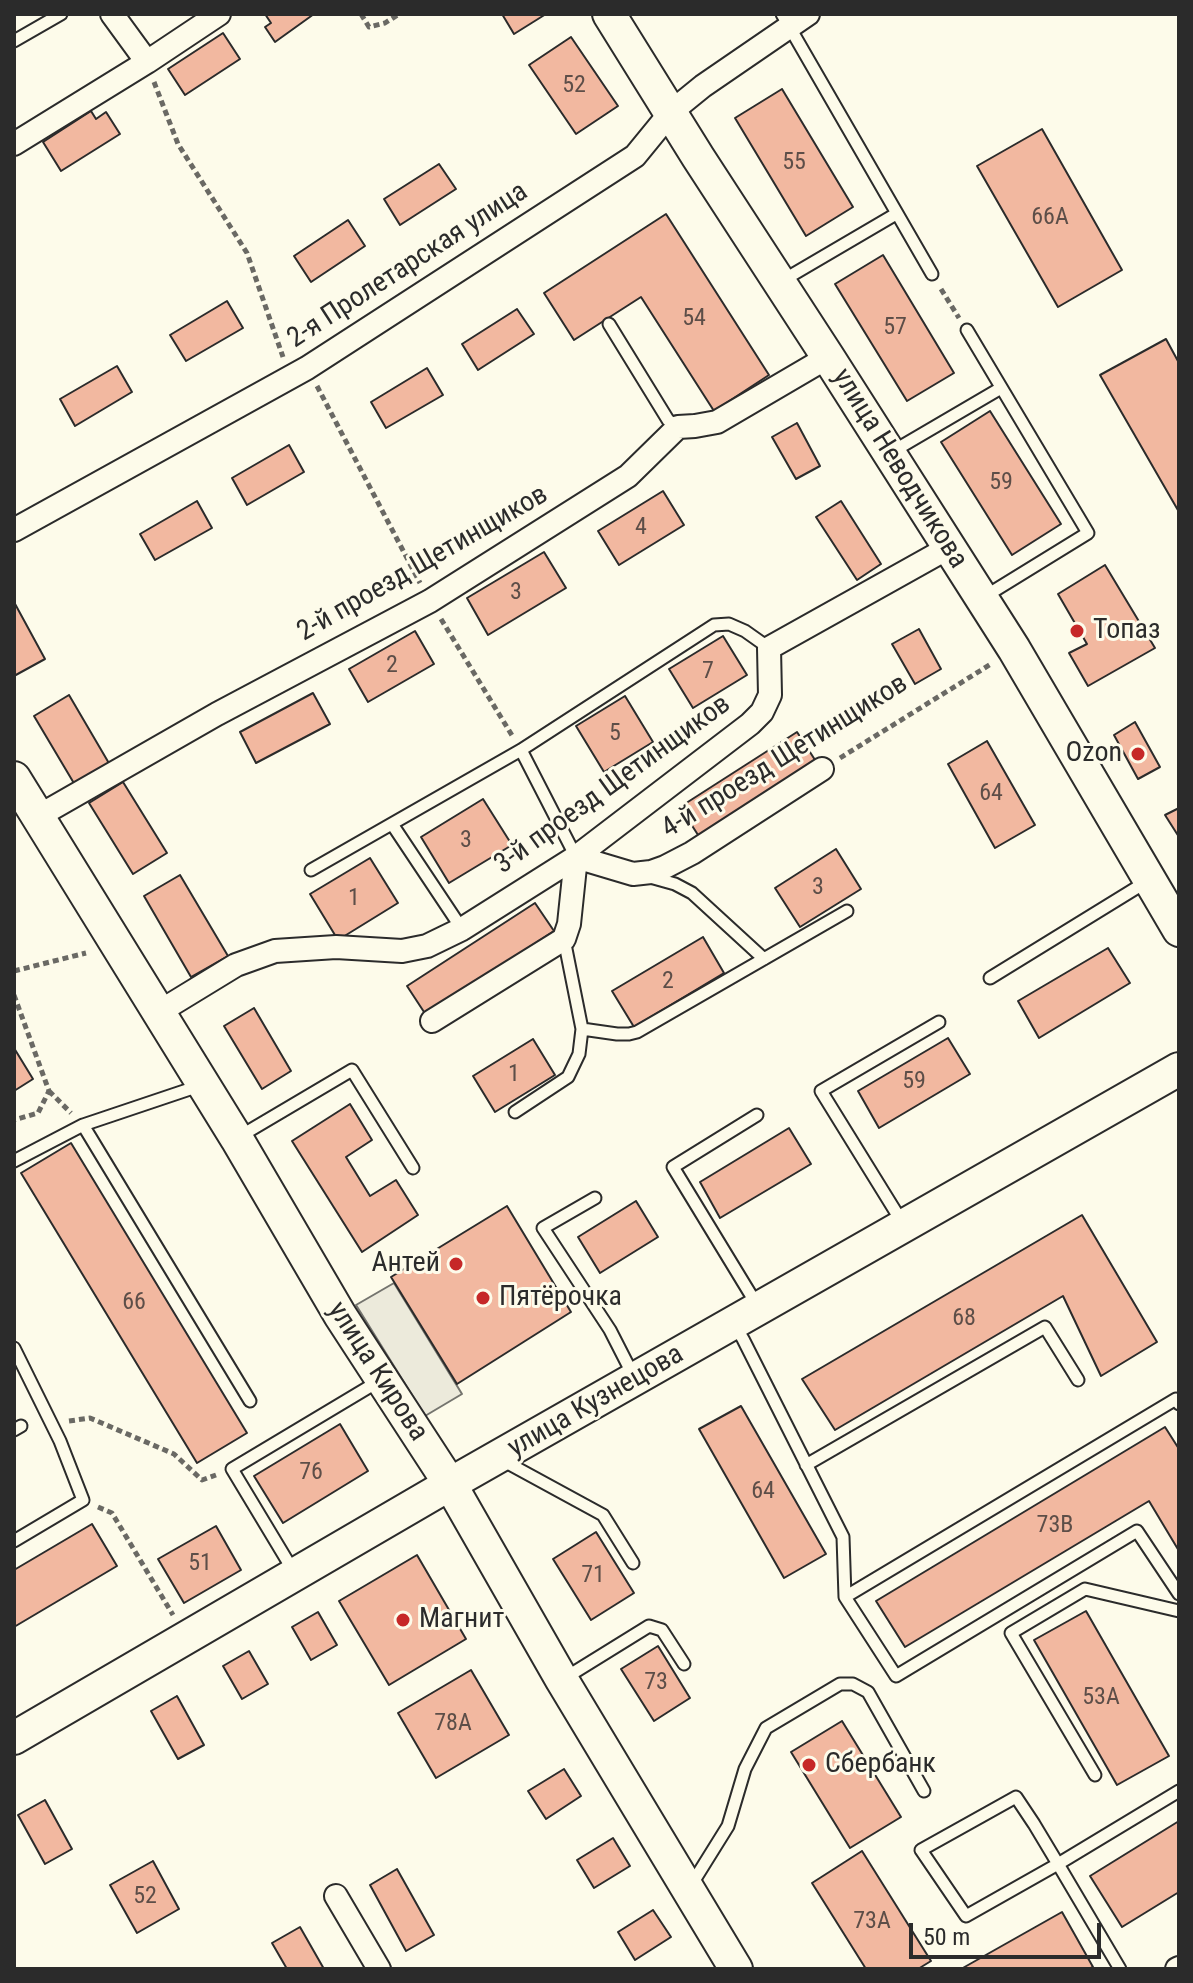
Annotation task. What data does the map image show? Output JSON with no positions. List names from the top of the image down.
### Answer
{
  "streets": {
    "main road": ["улица Неводчикова", "улица Кирова", "улица Кузнецова"],
    "street": [
      "2-я Пролетарская улица",
      "2-й проезд Щетинщиков",
      "4-й проезд Щетинщиков",
      "3-й проезд Щетинщиков"
    ]
  },
  "crossings": [
    ["2-я Пролетарская улица", "улица Неводчикова"],
    ["улица Неводчикова", "4-й проезд Щетинщиков"],
    ["2-й проезд Щетинщиков", "улица Кирова"],
    ["3-й проезд Щетинщиков", "улица Кирова"],
    ["улица Кирова", "улица Кузнецова"]
  ],
  "places": [
    "Топаз",
    "Ozon",
    "Антей",
    "Пятёрочка",
    "Магнит",
    "Сбербанк"
  ],
  "house_numbers": [
    "52",
    "55",
    "66А",
    "54",
    "57",
    "59",
    "4",
    "3",
    "2",
    "7",
    "5",
    "64",
    "3",
    "3",
    "1",
    "2",
    "1",
    "59",
    "66",
    "68",
    "76",
    "64",
    "73В",
    "51",
    "71",
    "73",
    "53А",
    "78А",
    "52",
    "73А"
  ],
  "scale_bar": "50 m"
}
